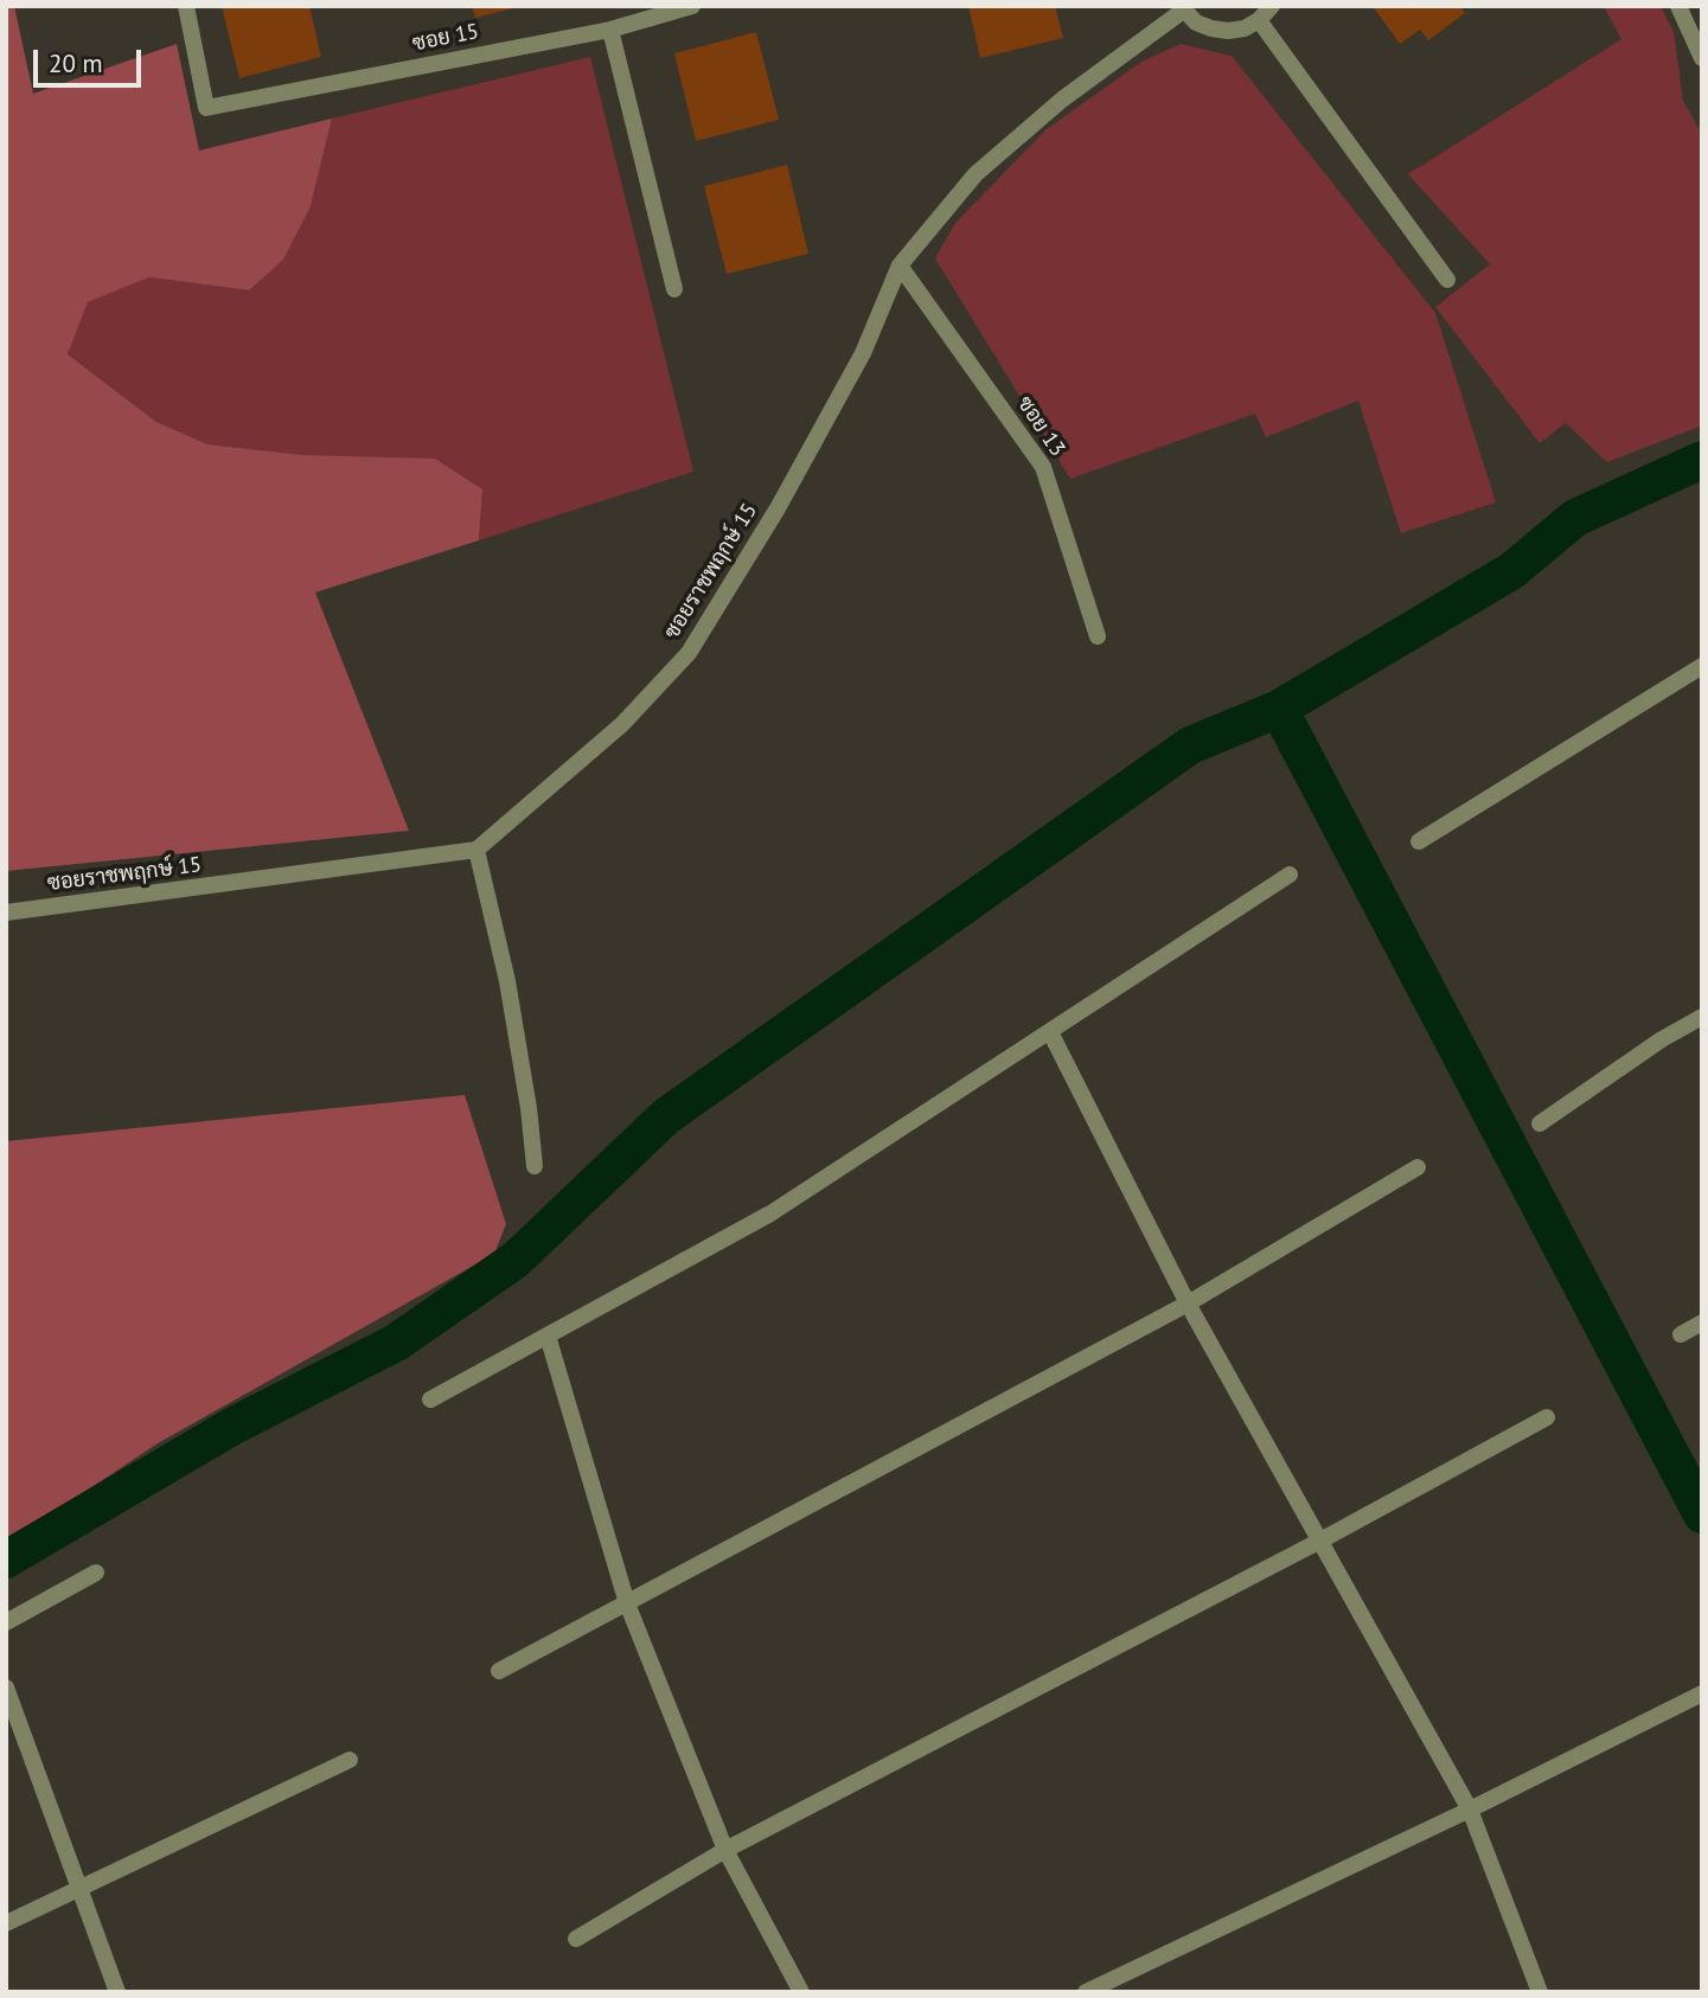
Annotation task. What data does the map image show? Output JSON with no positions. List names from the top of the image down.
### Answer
{
  "streets": {
    "street": ["ซอย 15", "ซอย 13", "ซอยราชพฤกษ์ 15"]
  },
  "crossings": [
    ["ซอย 13", "ซอยราชพฤกษ์ 15"]
  ],
  "scale_bar": "20 m"
}
